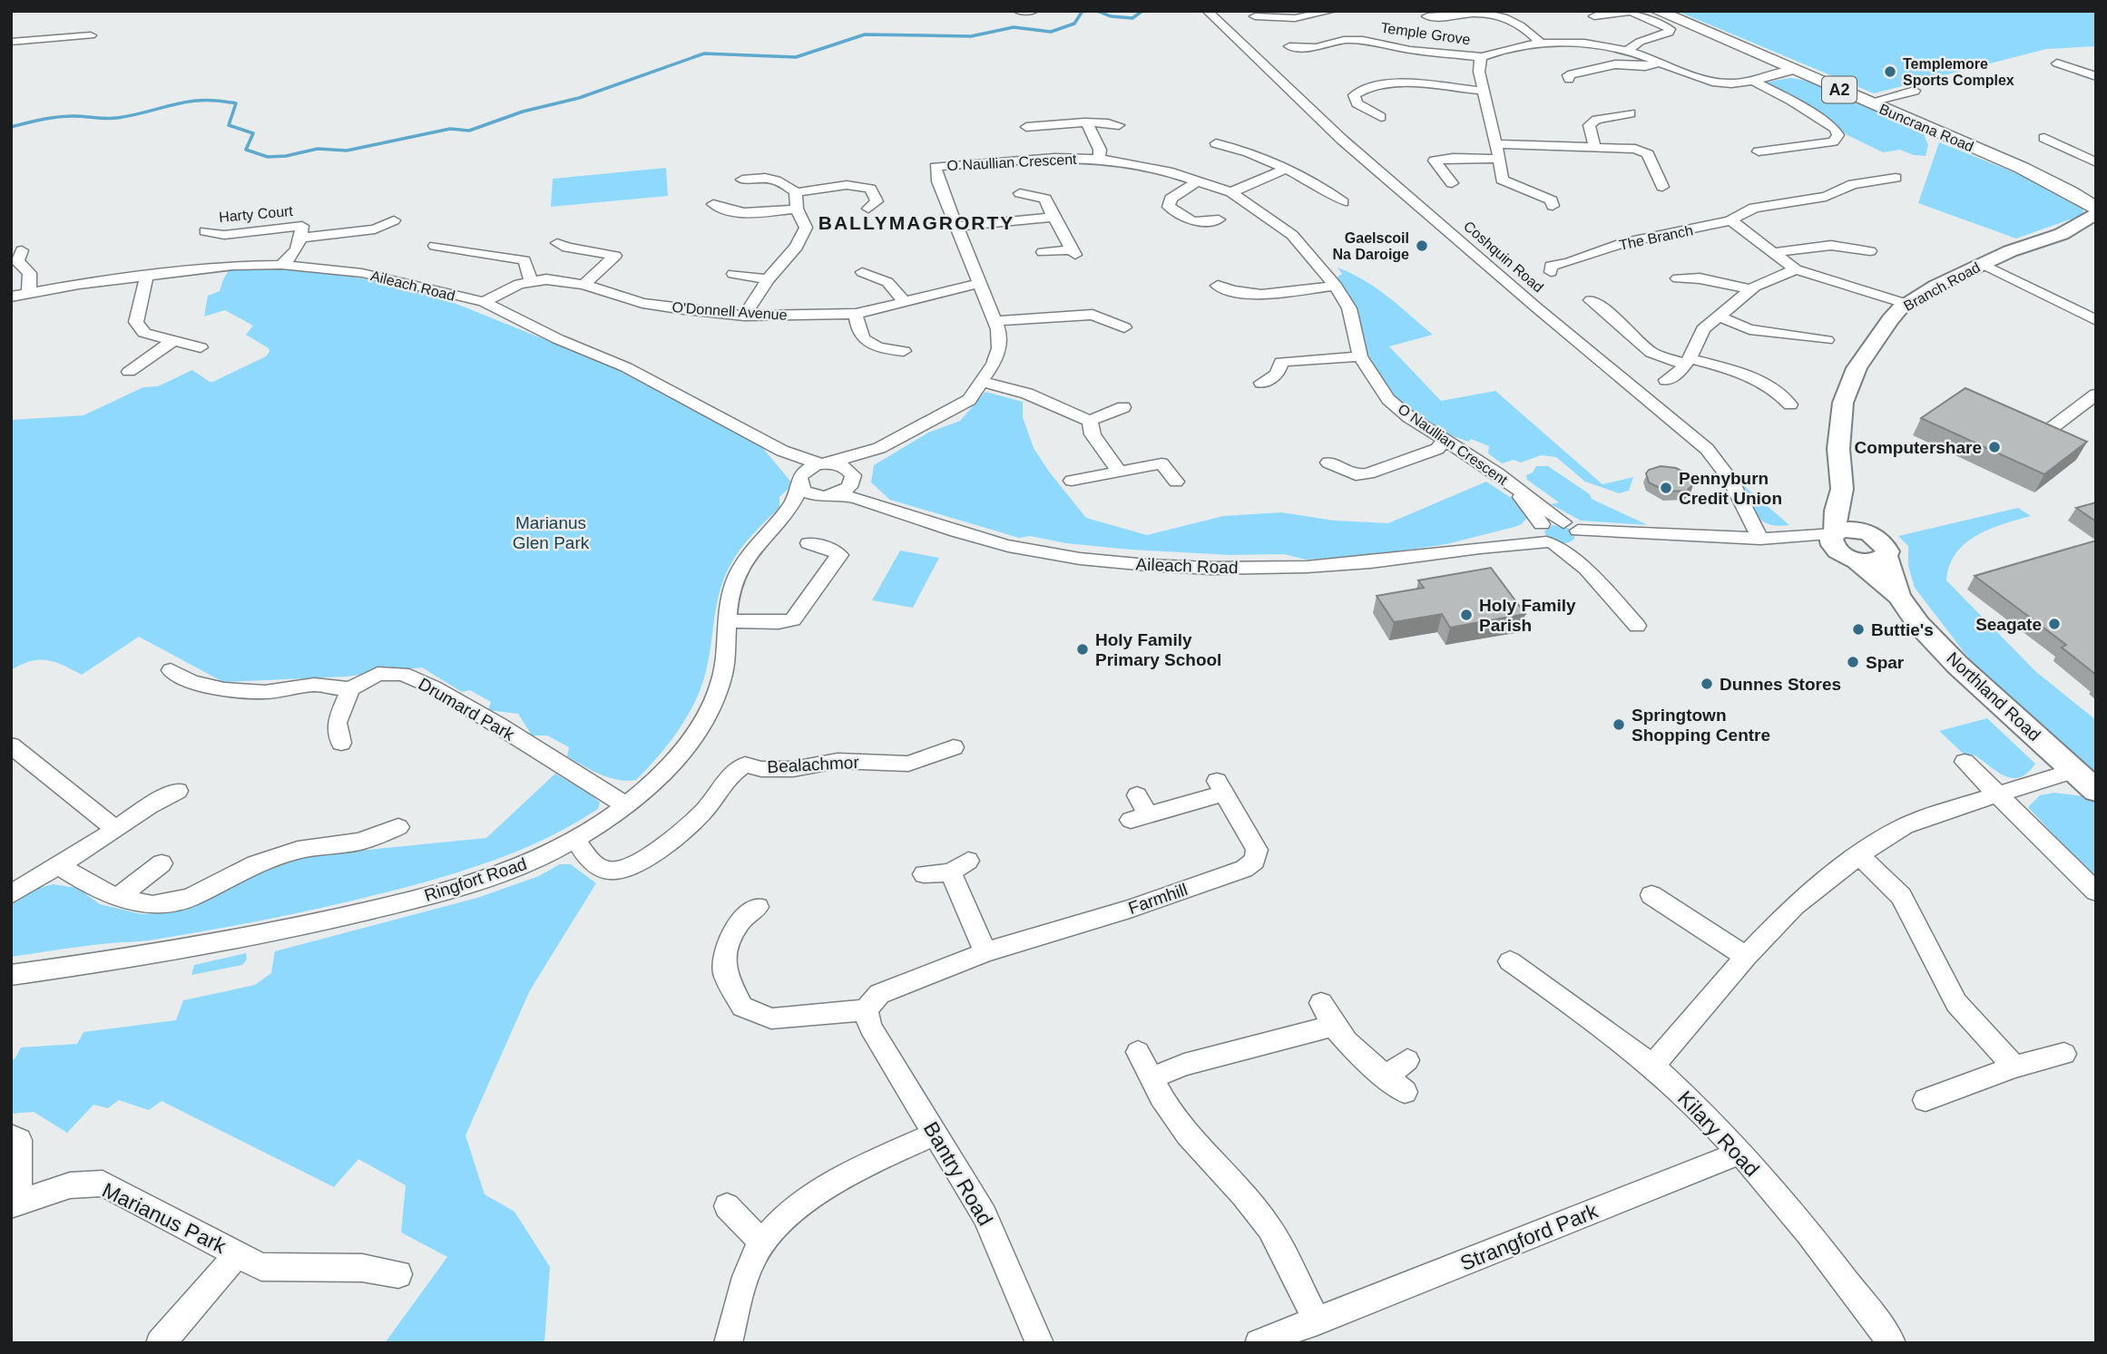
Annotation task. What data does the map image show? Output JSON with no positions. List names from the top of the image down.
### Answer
{
  "streets": {
    "highway": ["A2", "Buncrana Road"],
    "main road": ["Branch Road", "Northland Road"],
    "street": [
      "Temple Grove",
      "O Naullian Crescent",
      "Harty Court",
      "The Branch",
      "Coshquin Road",
      "Aileach Road",
      "O'Donnell Avenue",
      "Drumard Park",
      "Bealachmor",
      "Ringfort Road",
      "Farmhill",
      "Kilary Road",
      "Bantry Road",
      "Marianus Park",
      "Strangford Park"
    ]
  },
  "crossings": [
    ["Temple Grove", "Buncrana Road"],
    ["Buncrana Road", "Branch Road"],
    ["O Naullian Crescent", "Aileach Road"],
    ["Harty Court", "Aileach Road"],
    ["Aileach Road", "O'Donnell Avenue"],
    ["Aileach Road", "Ringfort Road"],
    ["Branch Road", "Northland Road"],
    ["Drumard Park", "Ringfort Road"],
    ["Bealachmor", "Ringfort Road"],
    ["Farmhill", "Bantry Road"],
    ["Kilary Road", "Strangford Park"]
  ],
  "districts": ["BALLYMAGRORTY"],
  "parks": ["Marianus Glen Park"],
  "places": [
    "Templemore Sports Complex",
    "Gaelscoil Na Daroige",
    "Computershare",
    "Pennyburn Credit Union",
    "Holy Family Parish",
    "Seagate",
    "Buttie's",
    "Holy Family Primary School",
    "Spar",
    "Dunnes Stores",
    "Springtown Shopping Centre"
  ]
}
